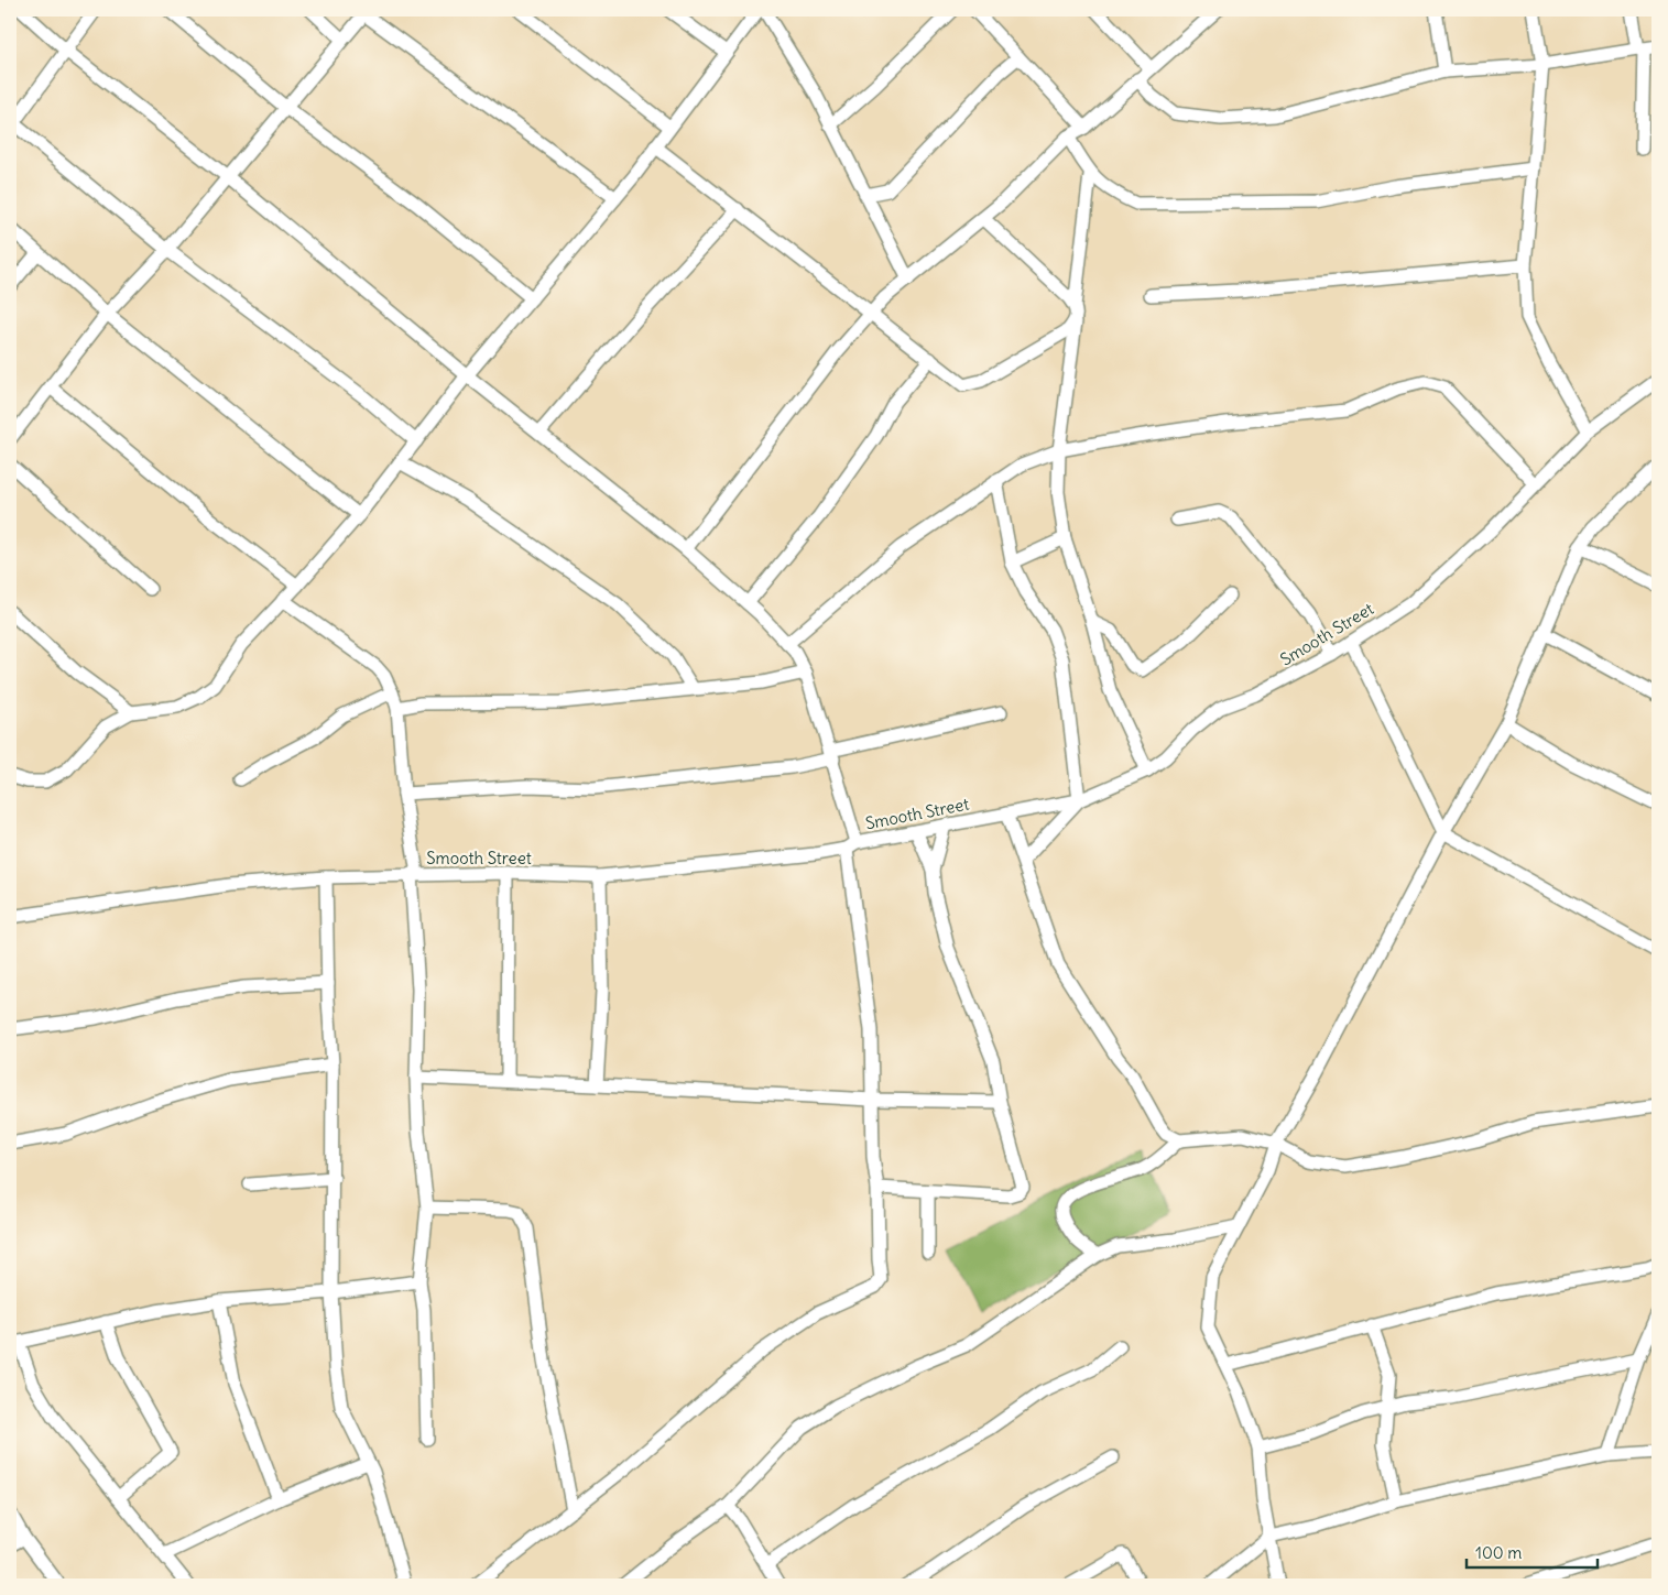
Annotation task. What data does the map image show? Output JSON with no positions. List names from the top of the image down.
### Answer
{
  "streets": {
    "street": ["Smooth Street"]
  },
  "scale_bar": "100 m"
}
